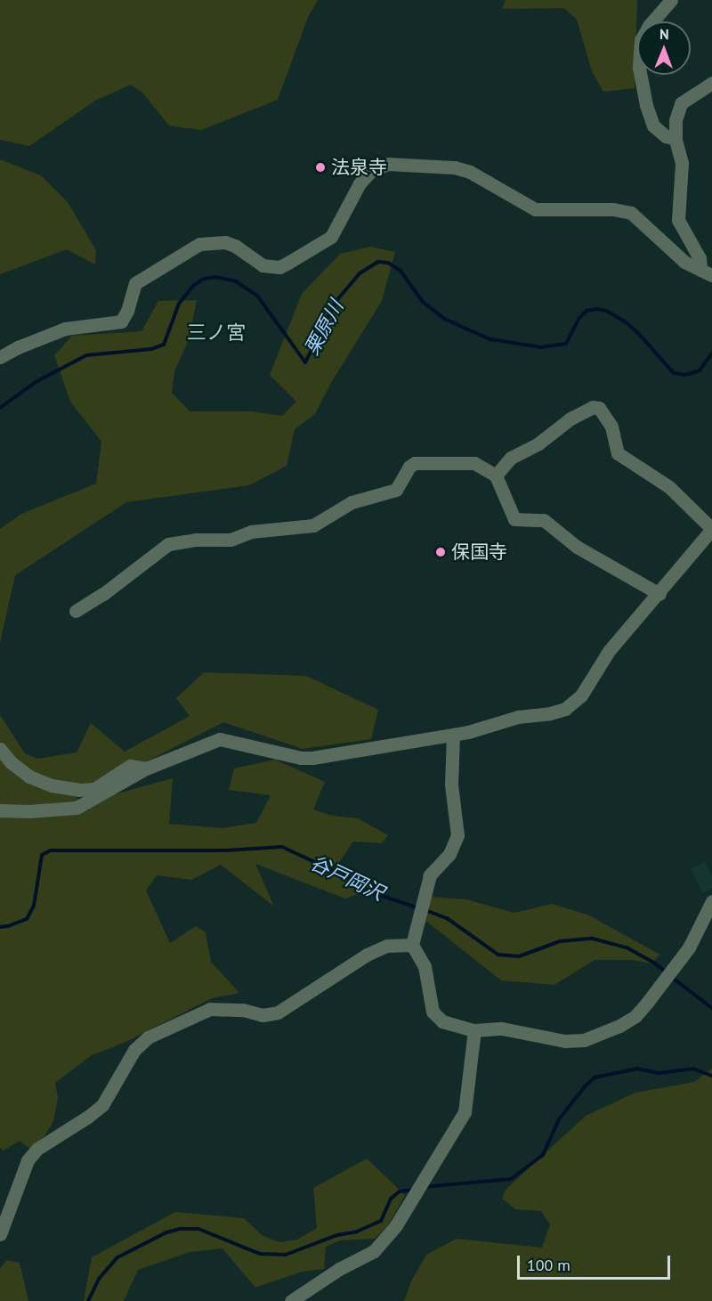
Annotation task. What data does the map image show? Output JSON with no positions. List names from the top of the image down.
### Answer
{
  "districts": ["三ノ宮"],
  "water": ["栗原川", "谷戸岡沢"],
  "places": ["法泉寺", "保国寺"],
  "scale_bar": "100 m",
  "north": "top"
}
